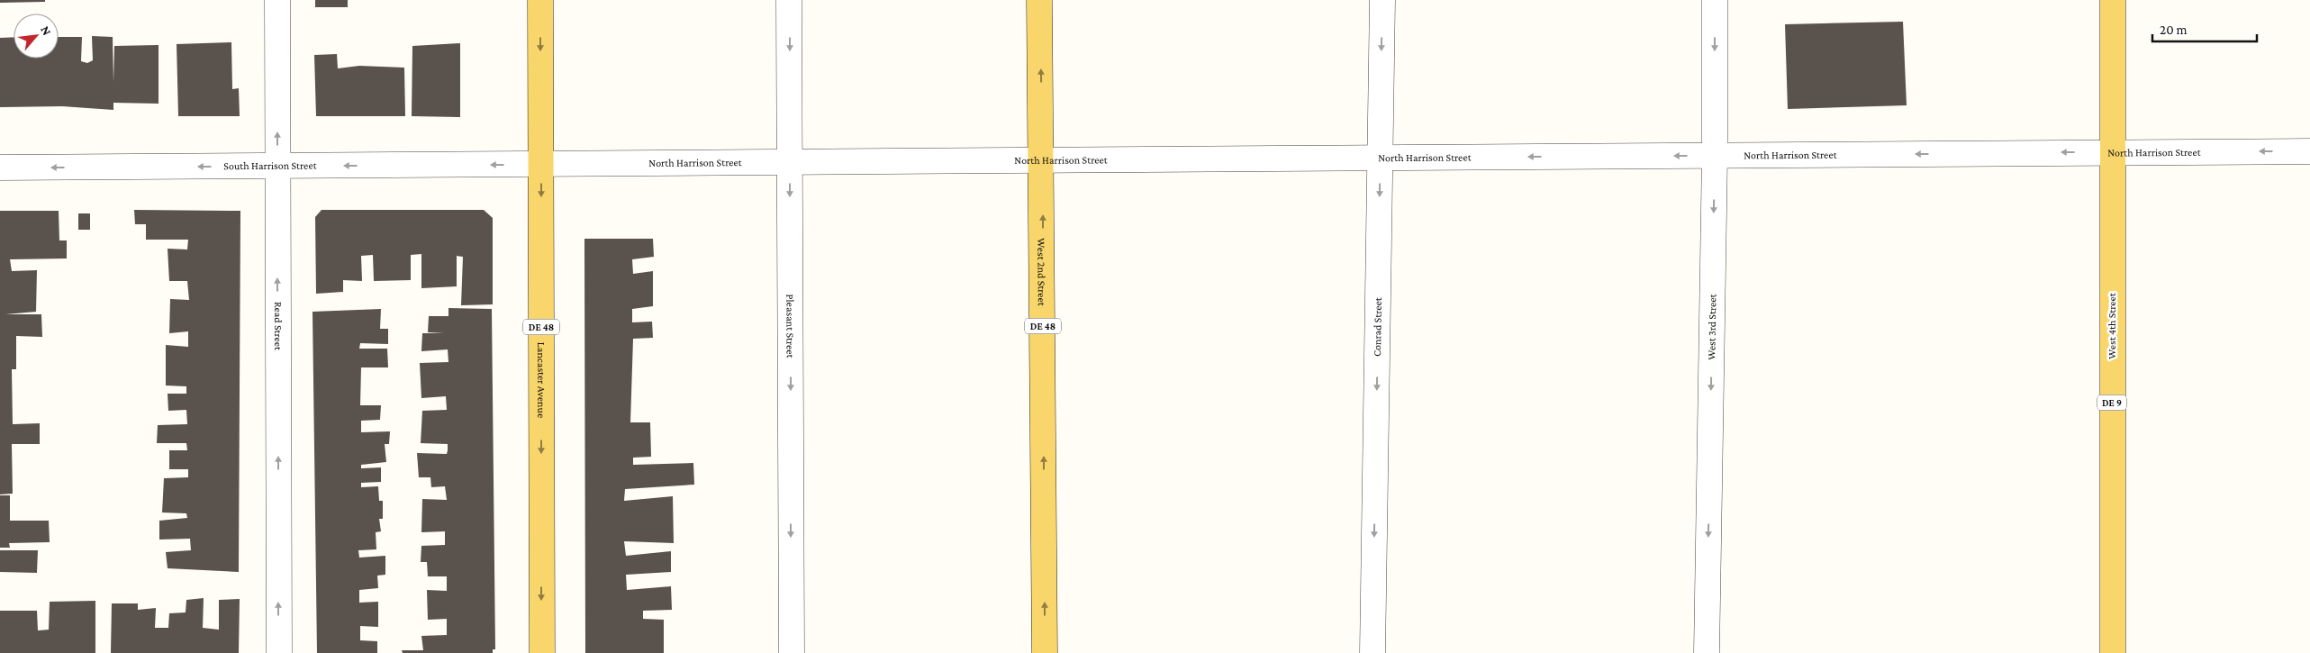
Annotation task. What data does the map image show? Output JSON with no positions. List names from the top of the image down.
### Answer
{
  "streets": {
    "main road": [
      "West 2nd Street",
      "DE 48",
      "West 4th Street",
      "Lancaster Avenue",
      "DE 9"
    ],
    "street": [
      "North Harrison Street",
      "South Harrison Street",
      "Pleasant Street",
      "Read Street",
      "Conrad Street",
      "West 3rd Street"
    ]
  },
  "crossings": [
    ["North Harrison Street", "South Harrison Street"],
    ["North Harrison Street", "West 2nd Street"],
    ["North Harrison Street", "Pleasant Street"],
    ["North Harrison Street", "West 4th Street"],
    ["North Harrison Street", "Conrad Street"],
    ["North Harrison Street", "West 3rd Street"],
    ["North Harrison Street", "Lancaster Avenue"],
    ["South Harrison Street", "Read Street"],
    ["South Harrison Street", "Lancaster Avenue"]
  ],
  "one_way": [
    "North Harrison Street",
    "South Harrison Street",
    "West 2nd Street",
    "Pleasant Street",
    "Read Street",
    "Conrad Street",
    "West 3rd Street",
    "Lancaster Avenue"
  ],
  "scale_bar": "20 m",
  "north": "top right"
}
